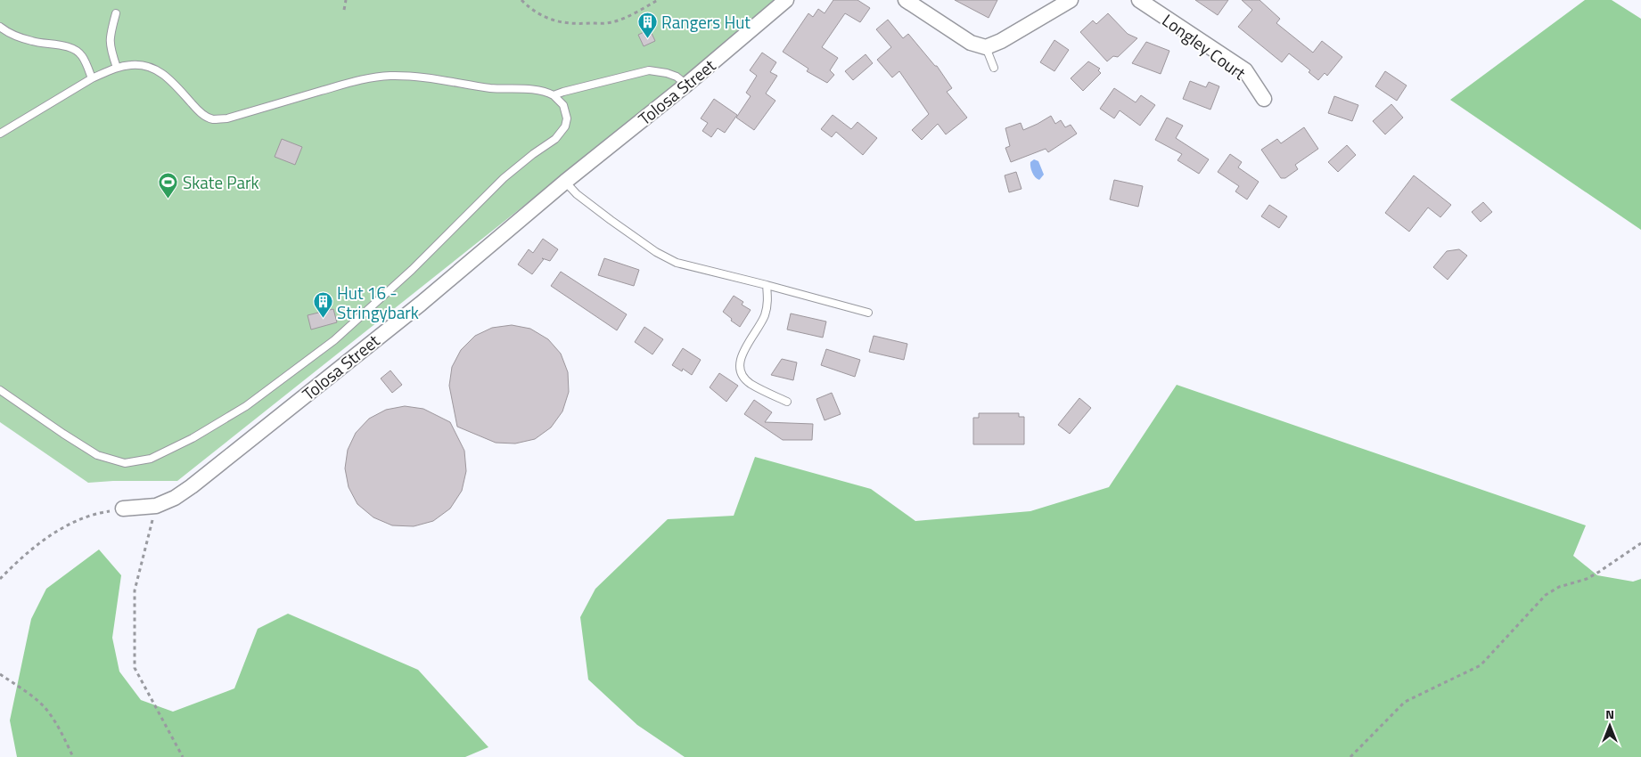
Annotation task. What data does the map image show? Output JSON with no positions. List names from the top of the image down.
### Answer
{
  "streets": {
    "street": ["Longley Court", "Tolosa Street"]
  },
  "places": {
    "building": ["Rangers Hut", "Hut 16 - Stringybark"],
    "sports": ["Skate Park"]
  },
  "north": "top"
}
